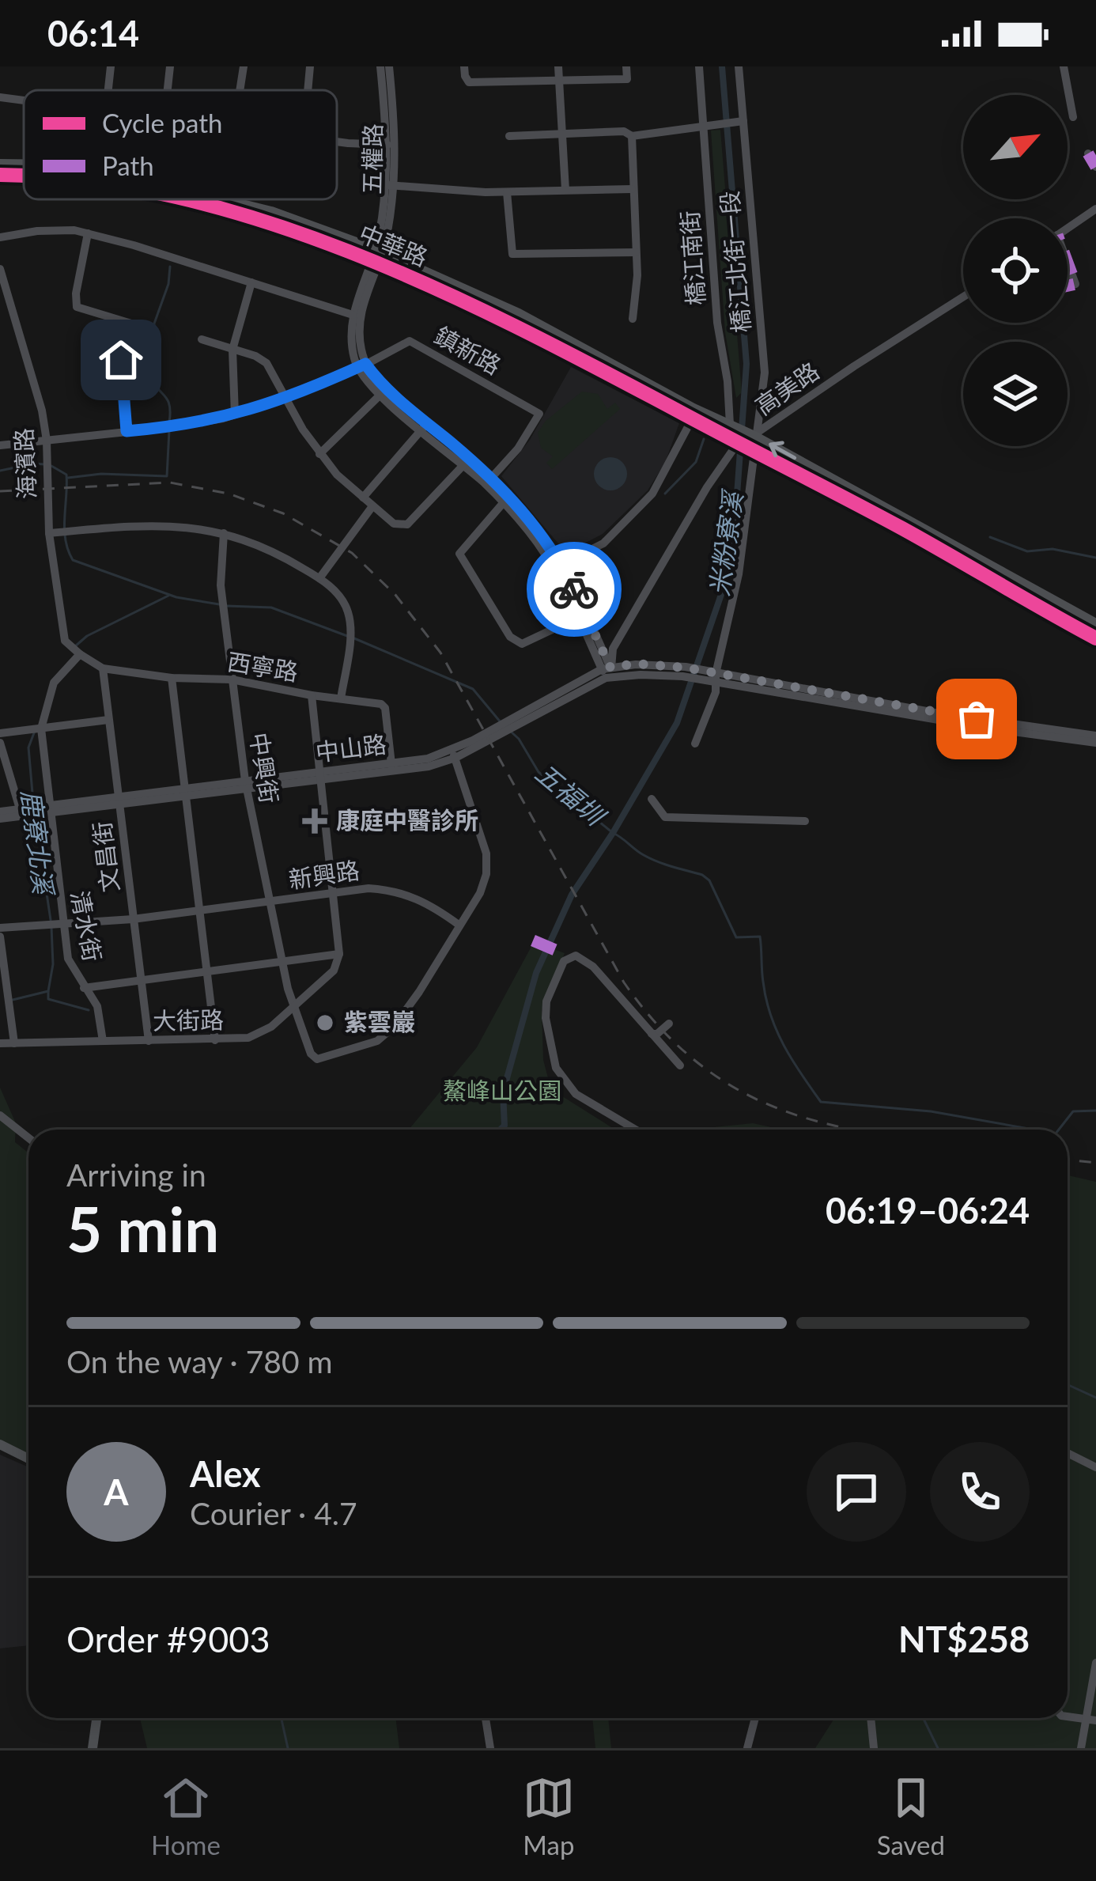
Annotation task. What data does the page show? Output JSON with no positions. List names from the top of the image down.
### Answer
{
  "streets": {
    "main road": ["中華路"],
    "street": [
      "五權路",
      "橋江南街",
      "橋江北街一段",
      "鎮新路",
      "高美路",
      "海濱路",
      "西寧路",
      "中山路",
      "中興街",
      "文昌街",
      "新興路",
      "清水街",
      "大街路"
    ]
  },
  "crossings": [
    ["五權路", "中華路"],
    ["中華路", "橋江南街"],
    ["中華路", "橋江北街一段"],
    ["中華路", "高美路"],
    ["橋江南街", "高美路"],
    ["橋江北街一段", "高美路"],
    ["橋江北街一段", "中山路"],
    ["鎮新路", "海濱路"],
    ["高美路", "中山路"],
    ["海濱路", "西寧路"],
    ["海濱路", "清水街"],
    ["西寧路", "中山路"],
    ["西寧路", "中興街"],
    ["西寧路", "文昌街"],
    ["西寧路", "清水街"],
    ["中山路", "中興街"],
    ["中山路", "文昌街"],
    ["中山路", "清水街"],
    ["中興街", "新興路"],
    ["中興街", "大街路"],
    ["文昌街", "新興路"],
    ["文昌街", "大街路"],
    ["新興路", "清水街"],
    ["清水街", "大街路"]
  ],
  "water": ["米粉寮溪", "五福圳", "鹿寮北溪"],
  "parks": ["鰲峰山公園"],
  "places": {
    "health": ["康庭中醫診所"],
    "other": ["紫雲巖"]
  },
  "legend": ["Cycle path", "Path"],
  "north": "top right",
  "page": {
    "status": "06:14",
    "heading": ["5 min", "Arriving in", "06:19–06:24"],
    "panel": [
      "Alex",
      "Courier · 4.7",
      "Order #9003",
      "NT$258"
    ],
    "bar": "On the way · 780 m",
    "round": "A",
    "tabs": ["Home", "Map", "Saved"]
  }
}
